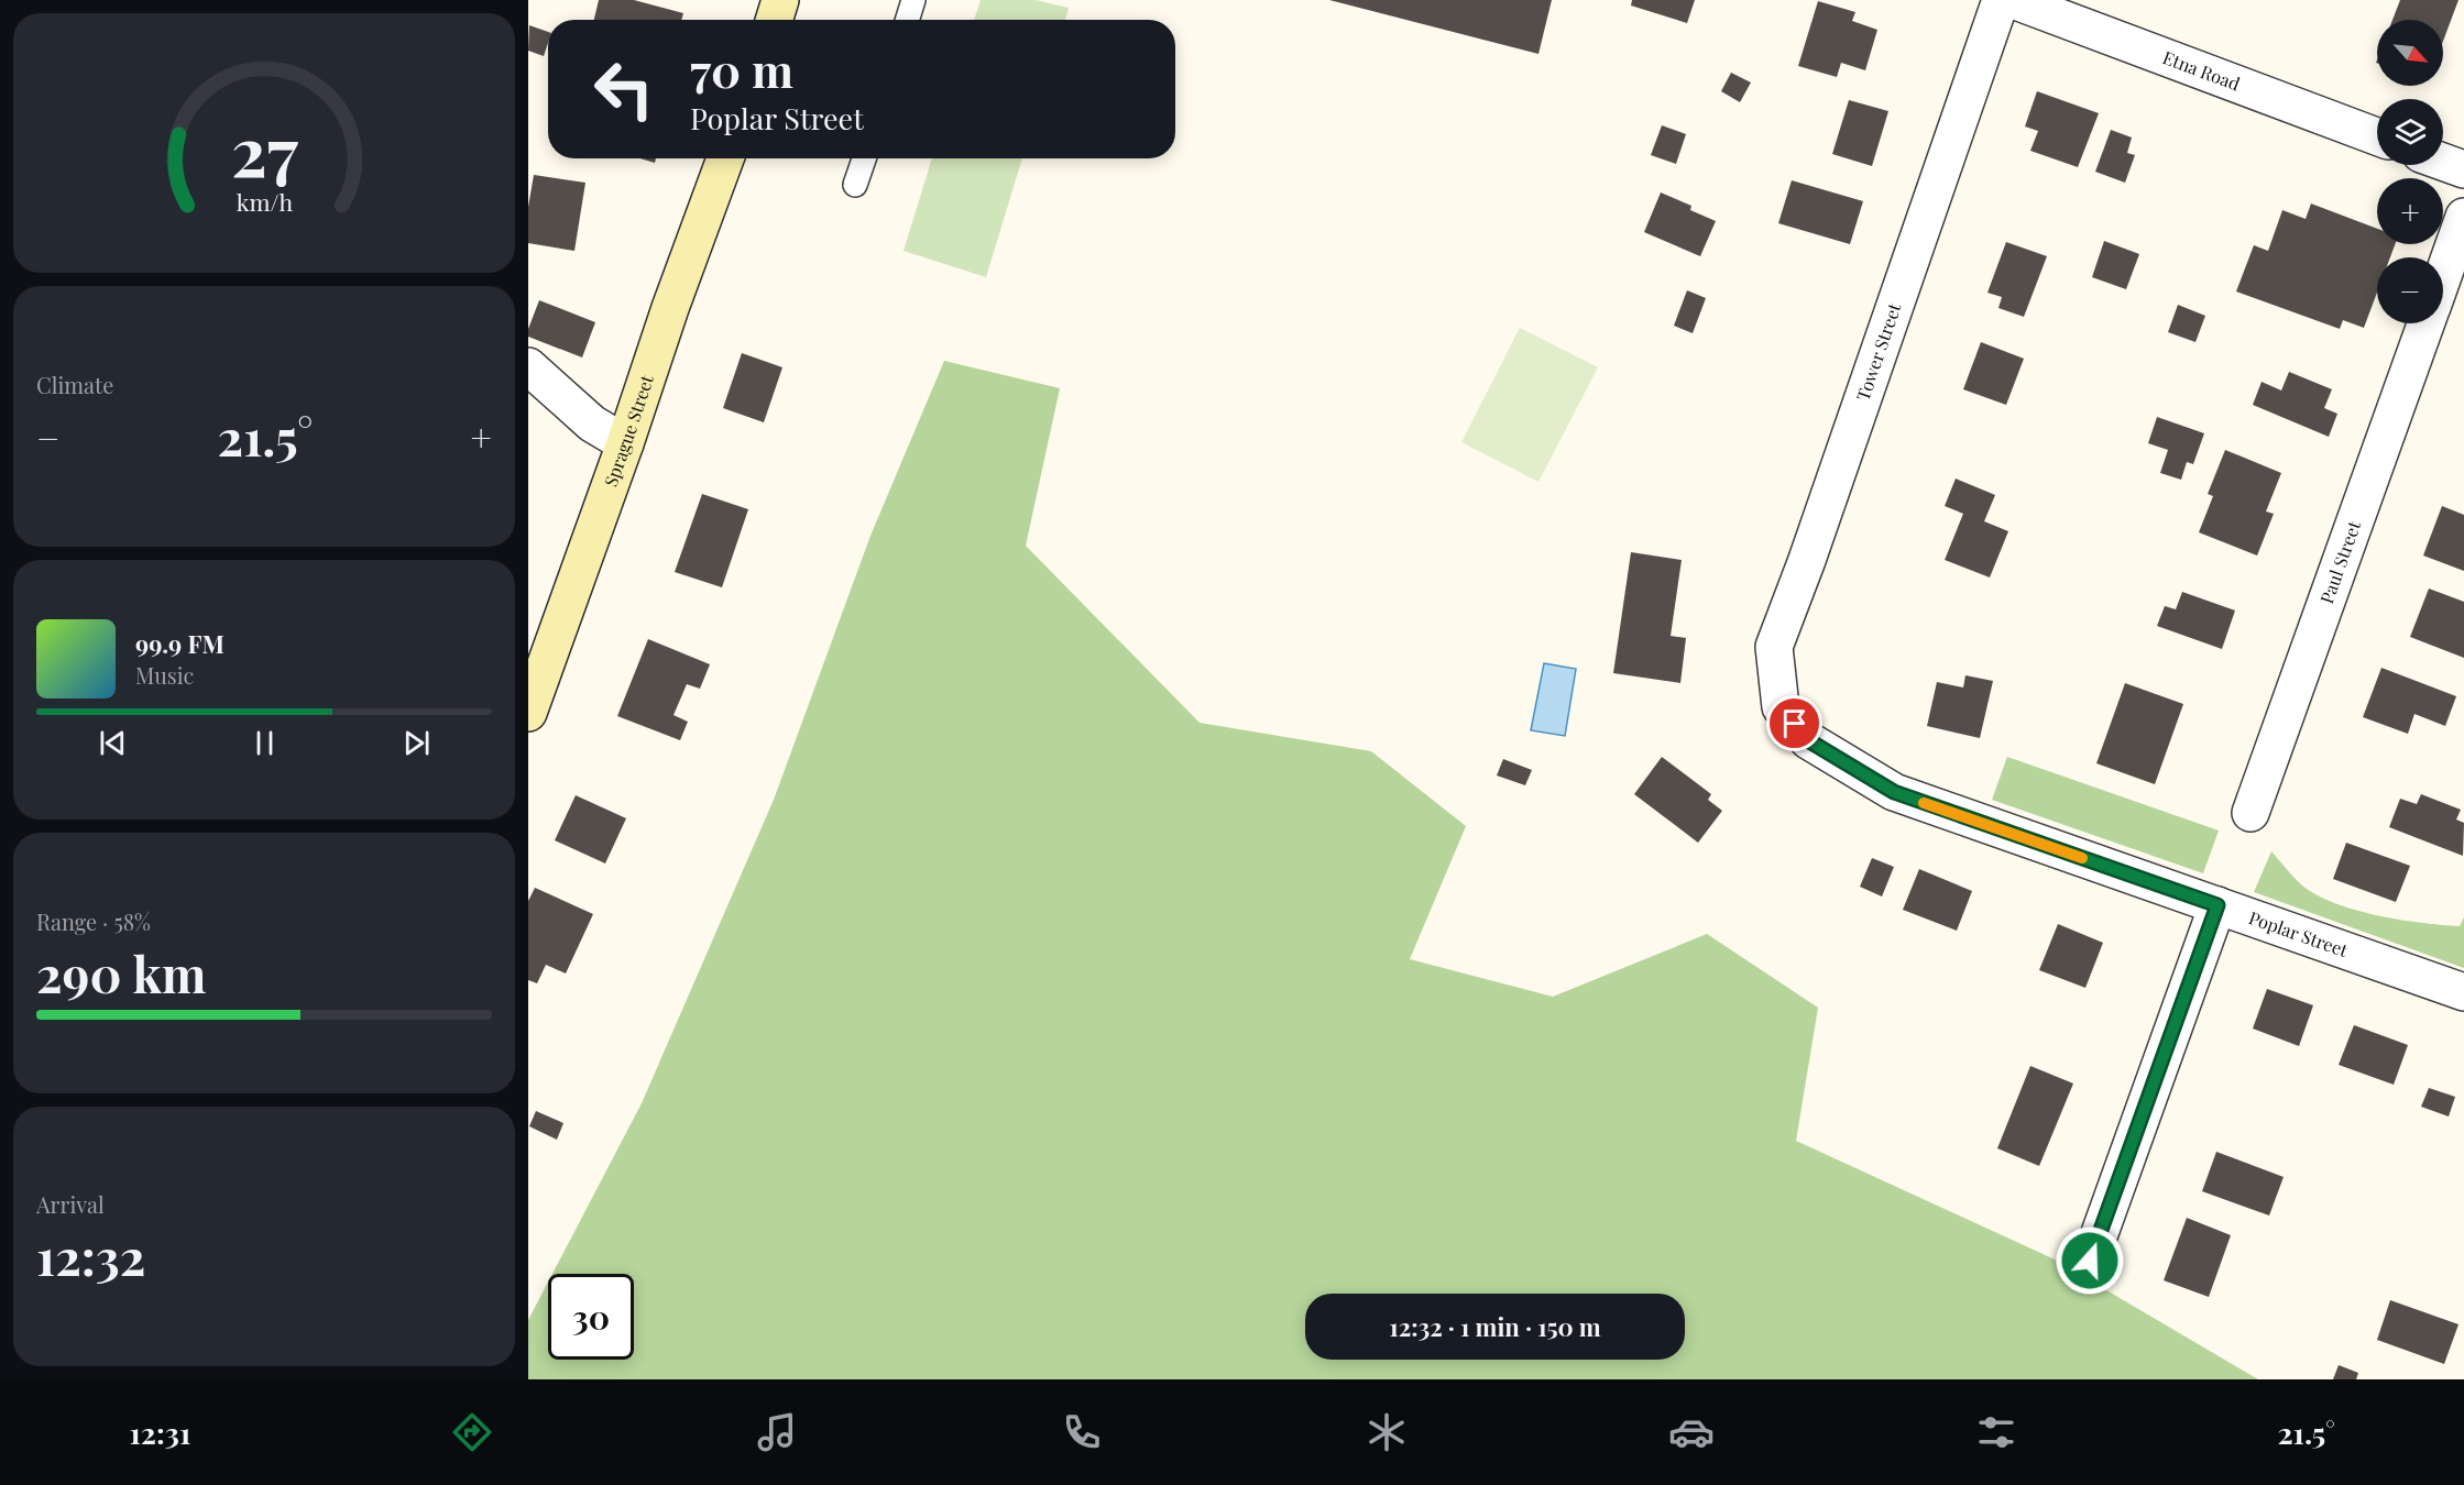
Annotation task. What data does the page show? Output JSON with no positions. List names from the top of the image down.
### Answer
{
  "streets": {
    "main road": ["Sprague Street"],
    "street": [
      "Etna Road",
      "Tower Street",
      "Paul Street",
      "Poplar Street"
    ]
  },
  "crossings": [
    ["Tower Street", "Poplar Street"]
  ],
  "north": "bottom right",
  "page": {
    "map_buttons": ["+", "−"],
    "turn": ["70 m", "Poplar Street"],
    "tile": [
      "Climate",
      ["Range · 58%", "290 km"],
      ["Arrival", "12:32"]
    ],
    "heat": ["−", "21.5°", "+"],
    "song": ["99.9 FM", "Music"],
    "limit": "30",
    "trip": "12:32 · 1 min · 150 m",
    "tabs": ["12:31", "21.5°"],
    "gauge": ["27", "km/h"]
  }
}
